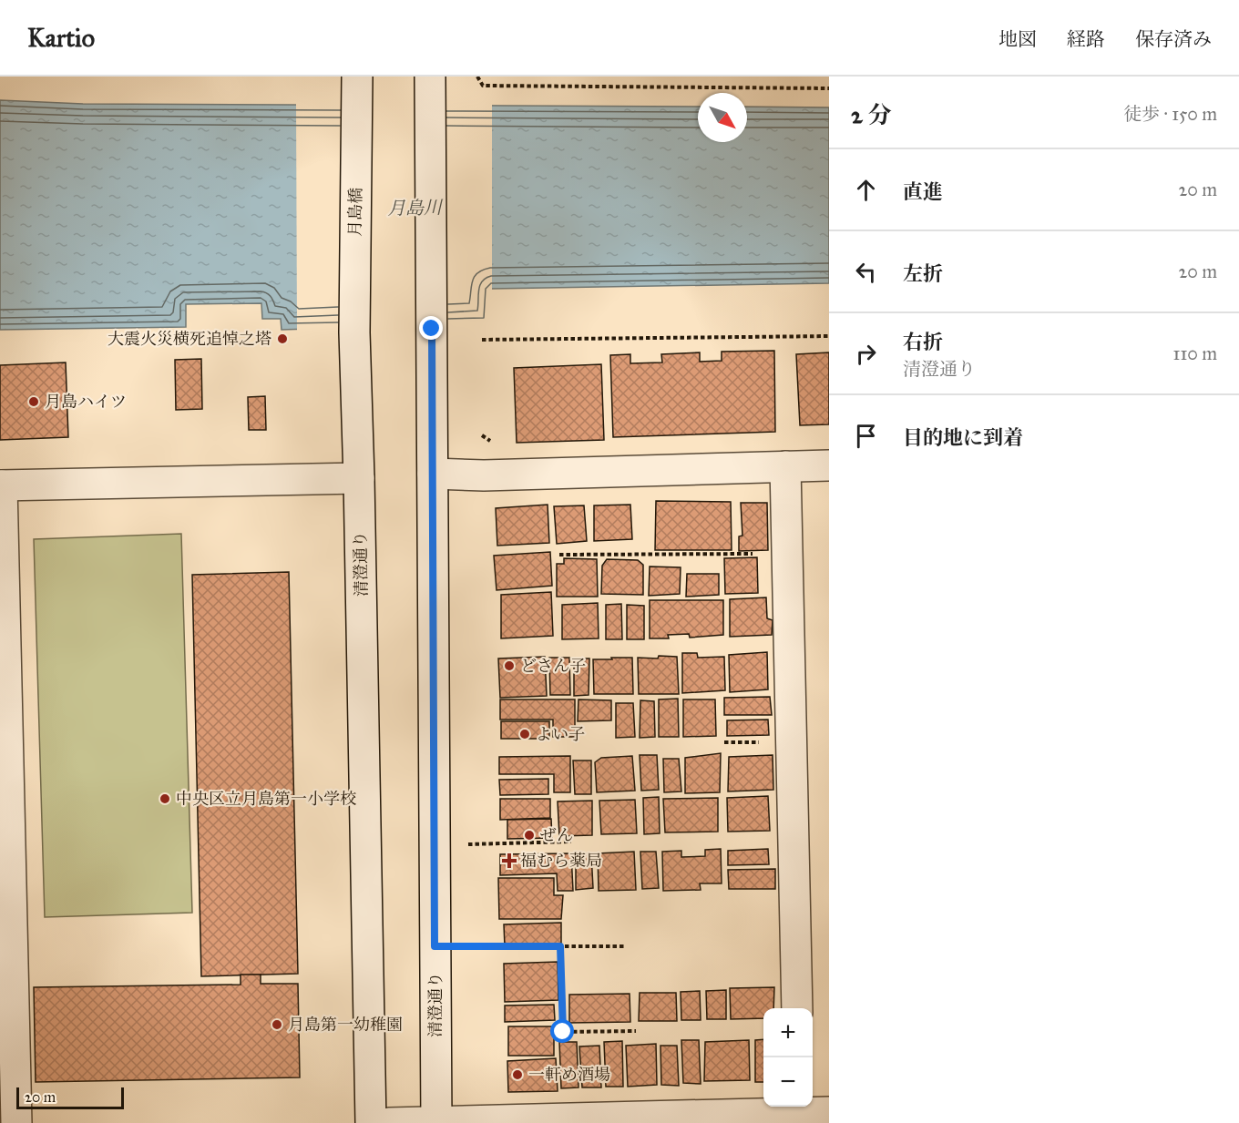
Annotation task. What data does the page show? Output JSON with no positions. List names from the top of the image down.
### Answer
{
  "streets": {
    "street": ["月島橋", "清澄通り"]
  },
  "crossings": [
    ["月島橋", "清澄通り"]
  ],
  "water": ["月島川"],
  "places": {
    "other": [
      "大震火災横死追悼之塔",
      "月島ハイツ",
      "どさん子",
      "よい子",
      "中央区立月島第一小学校",
      "ぜん",
      "月島第一幼稚園",
      "一軒め酒場"
    ],
    "health": ["福むら薬局"]
  },
  "scale_bar": "20 m",
  "north": "bottom right",
  "page": {
    "header": "Kartio",
    "nav": ["地図", "経路", "保存済み"],
    "heading": ["2 分", "徒歩 · 150 m"],
    "list": [
      ["直進", "20 m"],
      ["左折", "20 m"],
      ["右折", "清澄通り", "110 m"],
      "目的地に到着"
    ],
    "map_buttons": ["+", "−"],
    "scale": "20 m"
  }
}
